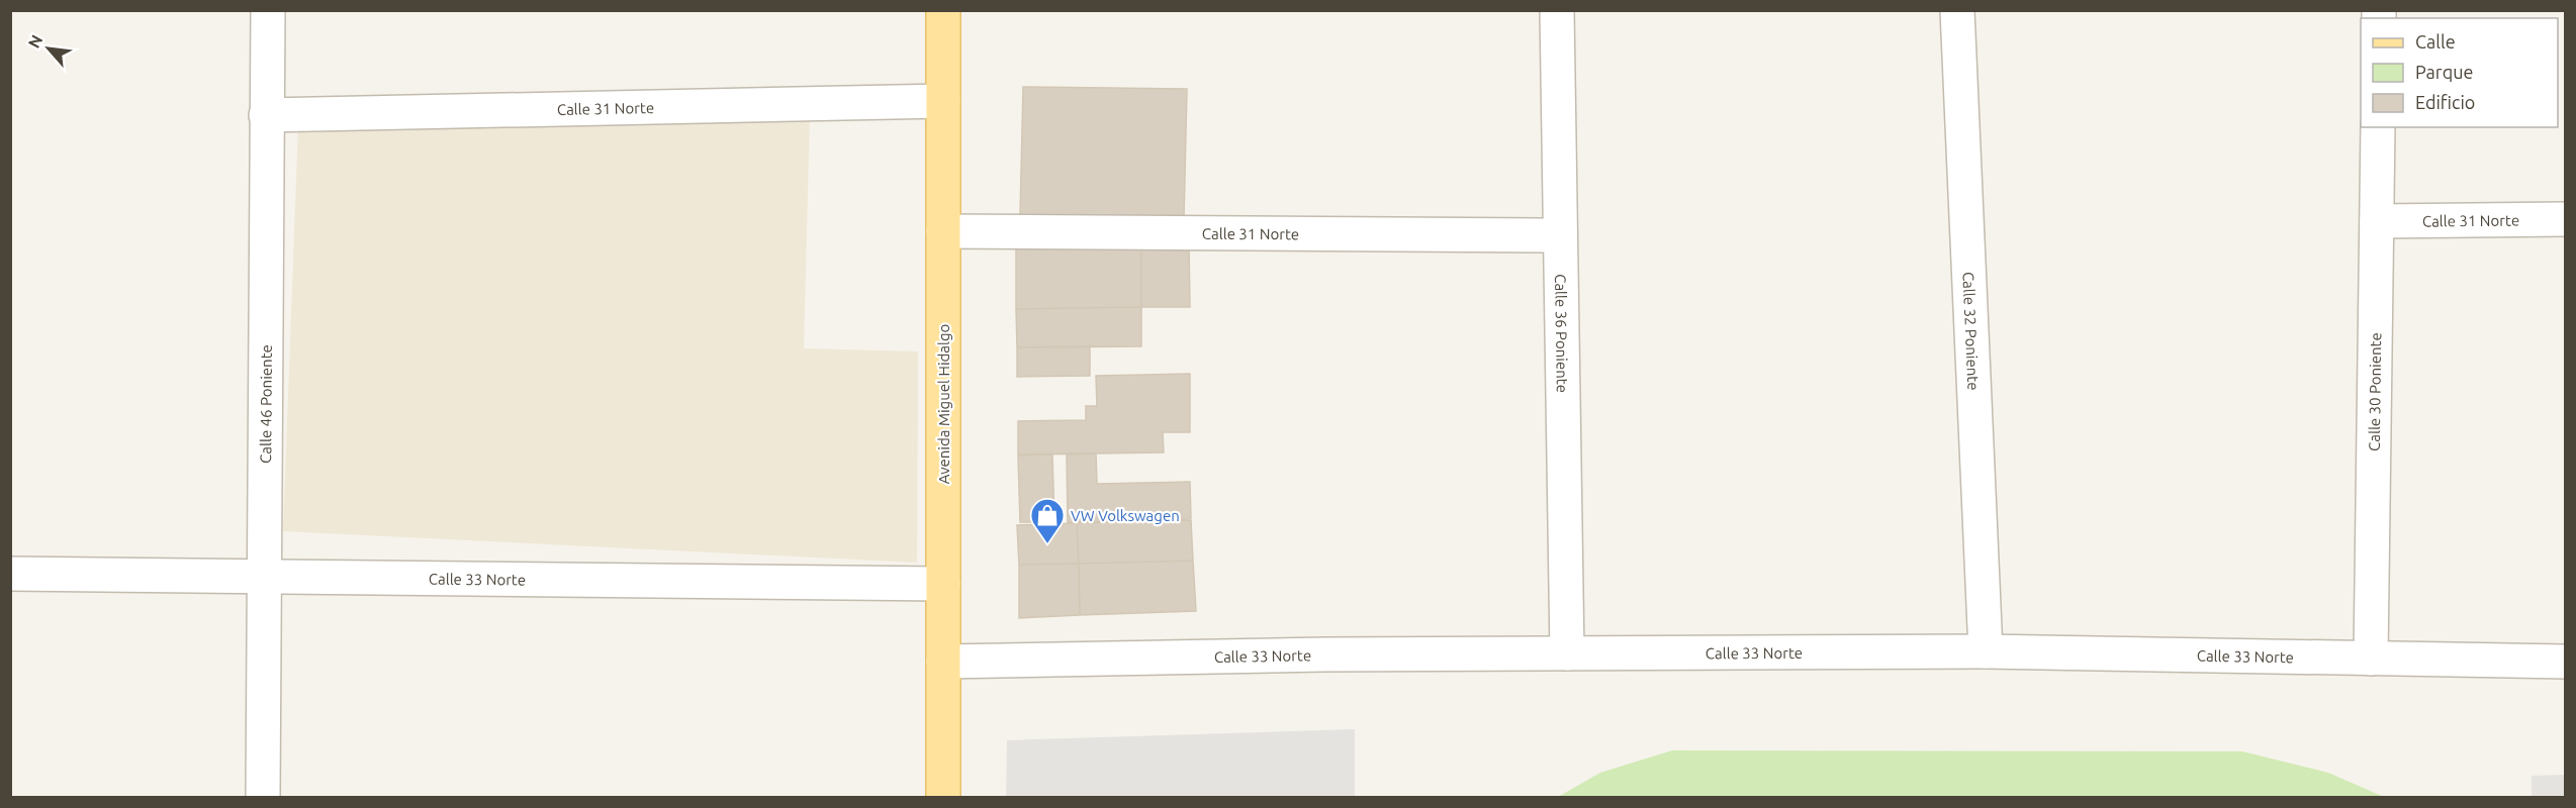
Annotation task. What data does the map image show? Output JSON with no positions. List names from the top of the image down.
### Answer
{
  "streets": {
    "main road": ["Avenida Miguel Hidalgo"],
    "street": [
      "Calle 31 Norte",
      "Calle 32 Poniente",
      "Calle 36 Poniente",
      "Calle 30 Poniente",
      "Calle 46 Poniente",
      "Calle 33 Norte"
    ]
  },
  "crossings": [
    ["Calle 31 Norte", "Calle 36 Poniente"],
    ["Calle 31 Norte", "Calle 30 Poniente"],
    ["Calle 31 Norte", "Calle 46 Poniente"],
    ["Calle 31 Norte", "Avenida Miguel Hidalgo"],
    ["Calle 32 Poniente", "Calle 33 Norte"],
    ["Calle 36 Poniente", "Calle 33 Norte"],
    ["Calle 30 Poniente", "Calle 33 Norte"],
    ["Calle 46 Poniente", "Calle 33 Norte"],
    ["Avenida Miguel Hidalgo", "Calle 33 Norte"]
  ],
  "places": {
    "shop": ["VW Volkswagen"]
  },
  "legend": ["Calle", "Parque", "Edificio"],
  "north": "top left"
}
